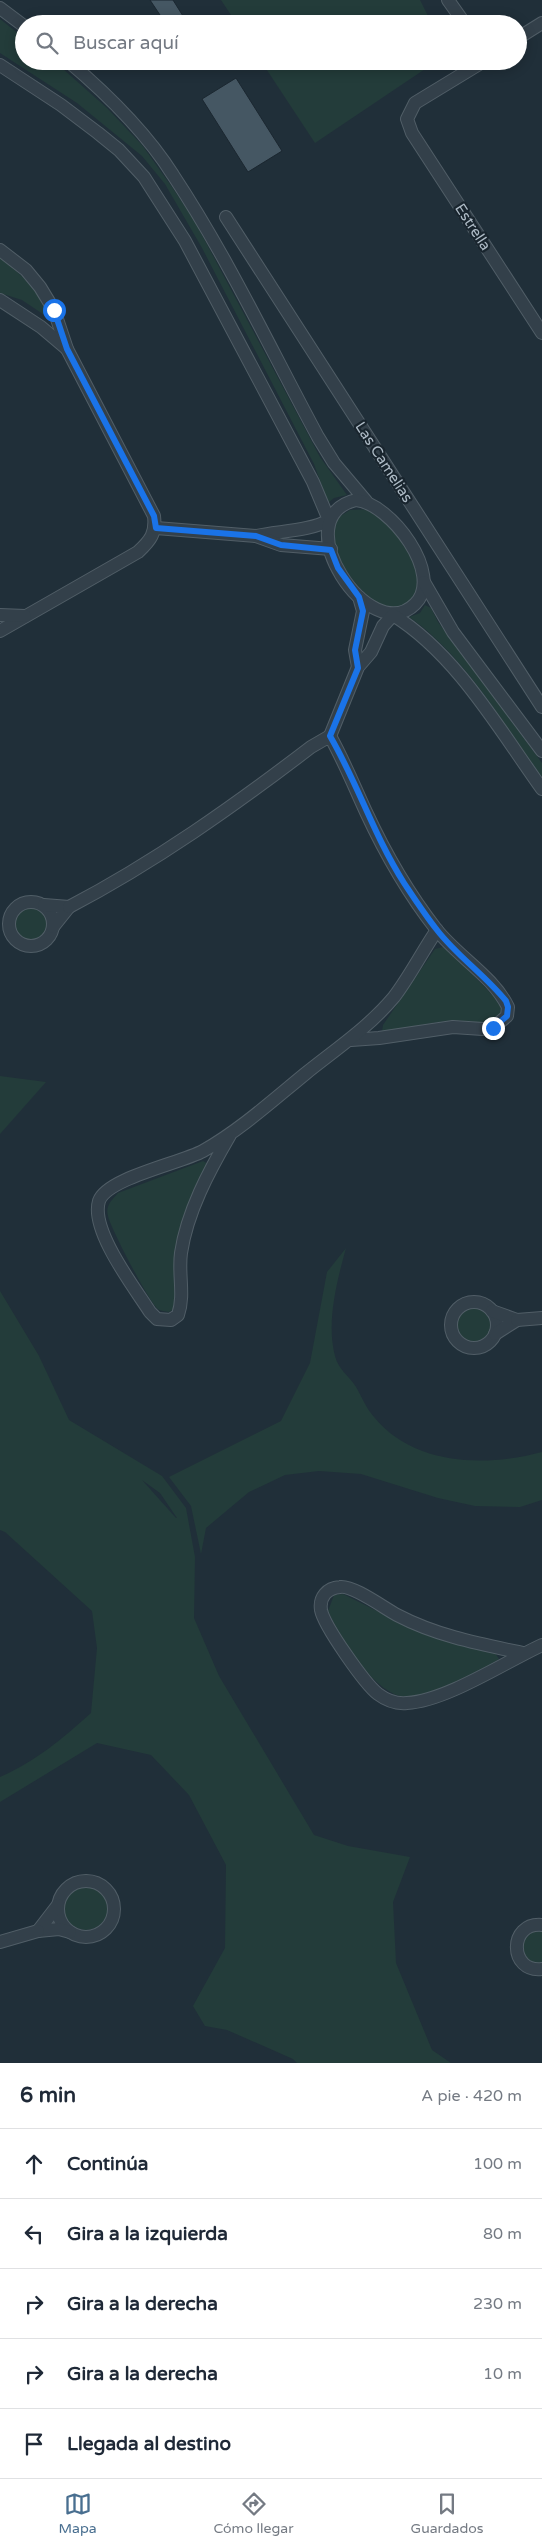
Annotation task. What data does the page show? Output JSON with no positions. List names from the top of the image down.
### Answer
{
  "streets": {
    "street": ["Estrella", "Las Camelias"]
  },
  "page": {
    "search": "Buscar aquí",
    "heading": ["6 min", "A pie · 420 m"],
    "list": [
      ["Continúa", "100 m"],
      ["Gira a la izquierda", "80 m"],
      ["Gira a la derecha", "230 m"],
      ["Gira a la derecha", "10 m"],
      "Llegada al destino"
    ],
    "nav": ["Mapa", "Cómo llegar", "Guardados"]
  }
}
